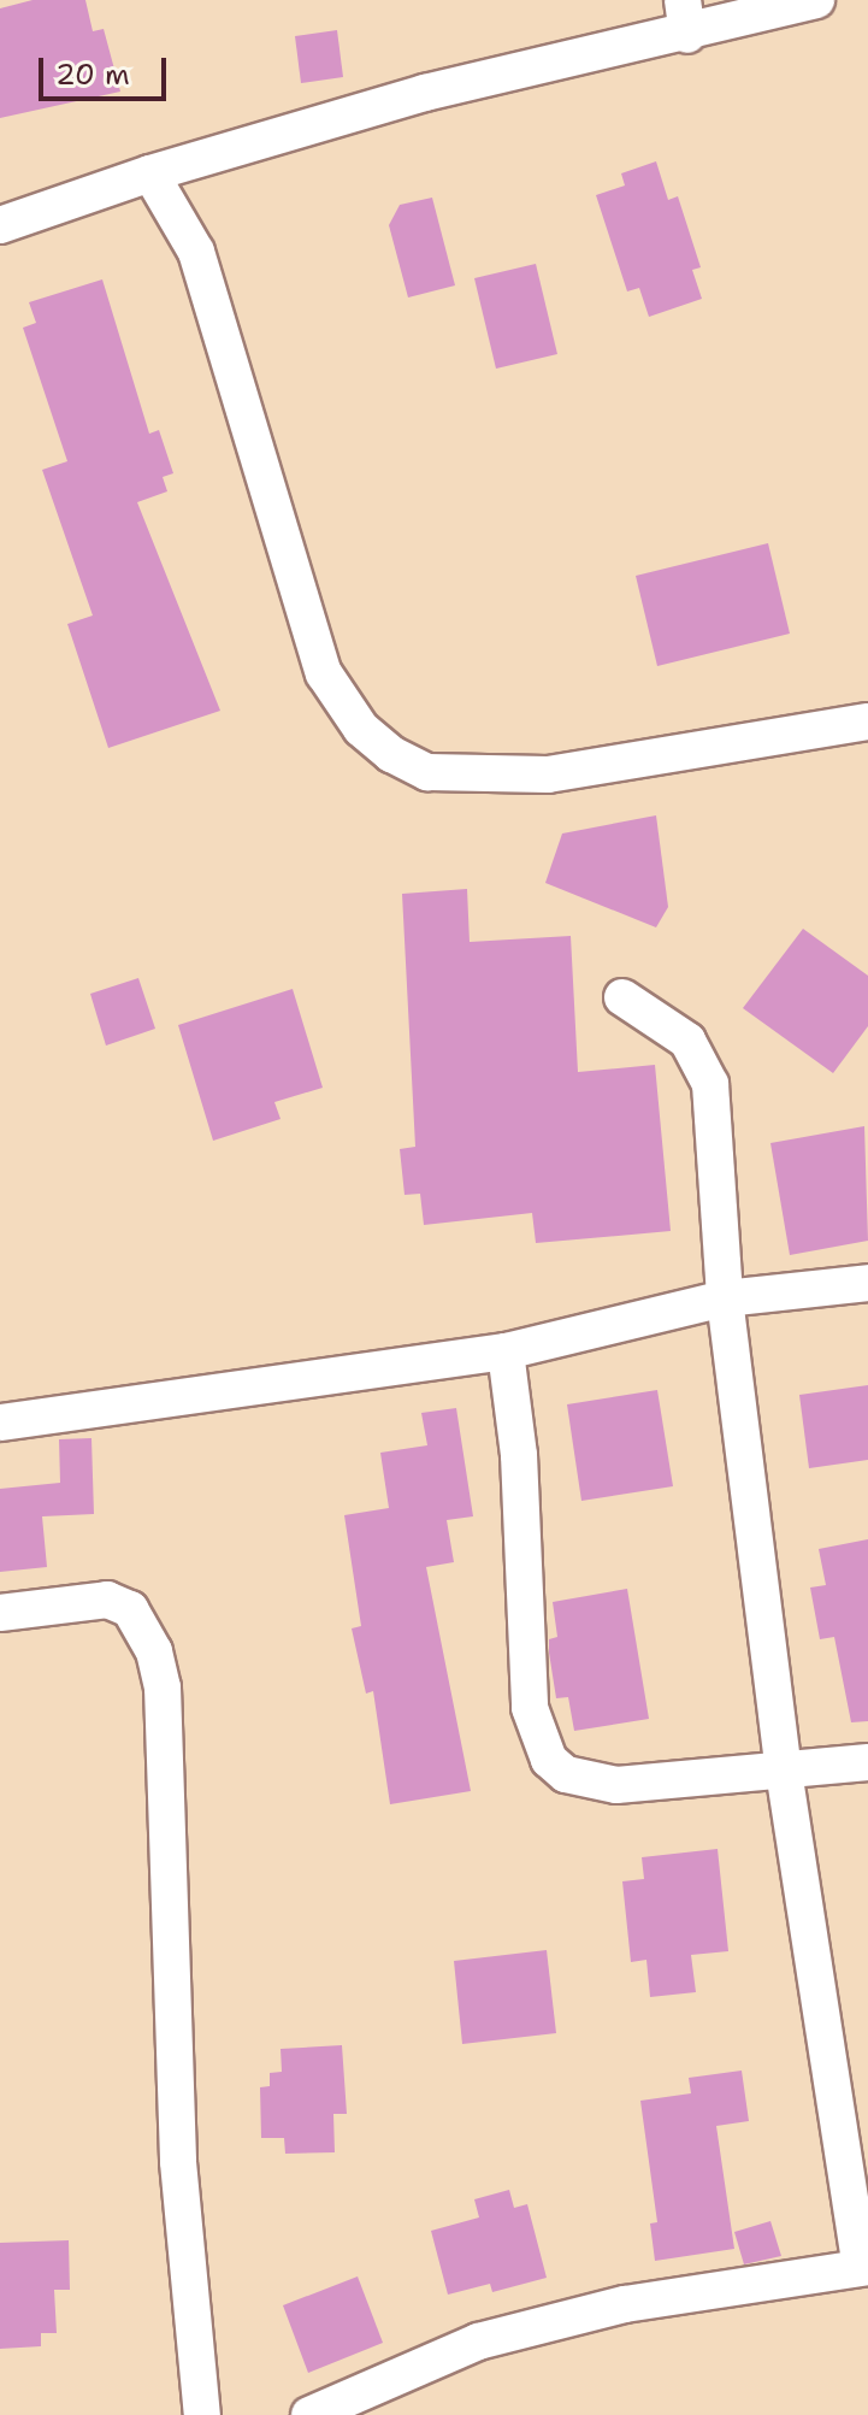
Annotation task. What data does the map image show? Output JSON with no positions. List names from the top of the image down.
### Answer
{
  "scale_bar": "20 m"
}
